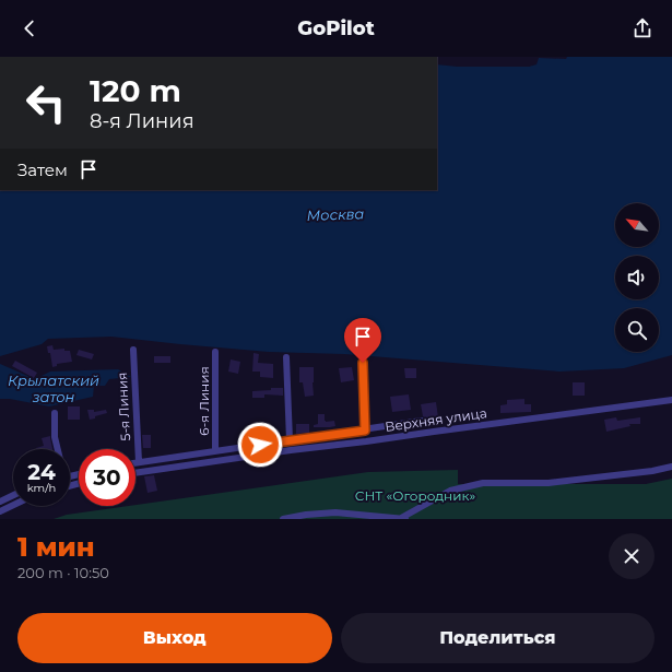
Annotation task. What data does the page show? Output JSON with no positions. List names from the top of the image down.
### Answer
{
  "streets": {
    "street": ["6-я Линия", "5-я Линия", "Верхняя улица"]
  },
  "water": ["Москва", "Крылатский затон"],
  "parks": ["СНТ «Огородник»"],
  "north": "top left",
  "page": {
    "header": "GoPilot",
    "turn": ["120 m", "8-я Линия"],
    "then": "Затем",
    "speed": "24 km/h",
    "limit": "30",
    "heading": ["1 мин", "200 m · 10:50"],
    "buttons": ["Выход", "Поделиться"]
  }
}
